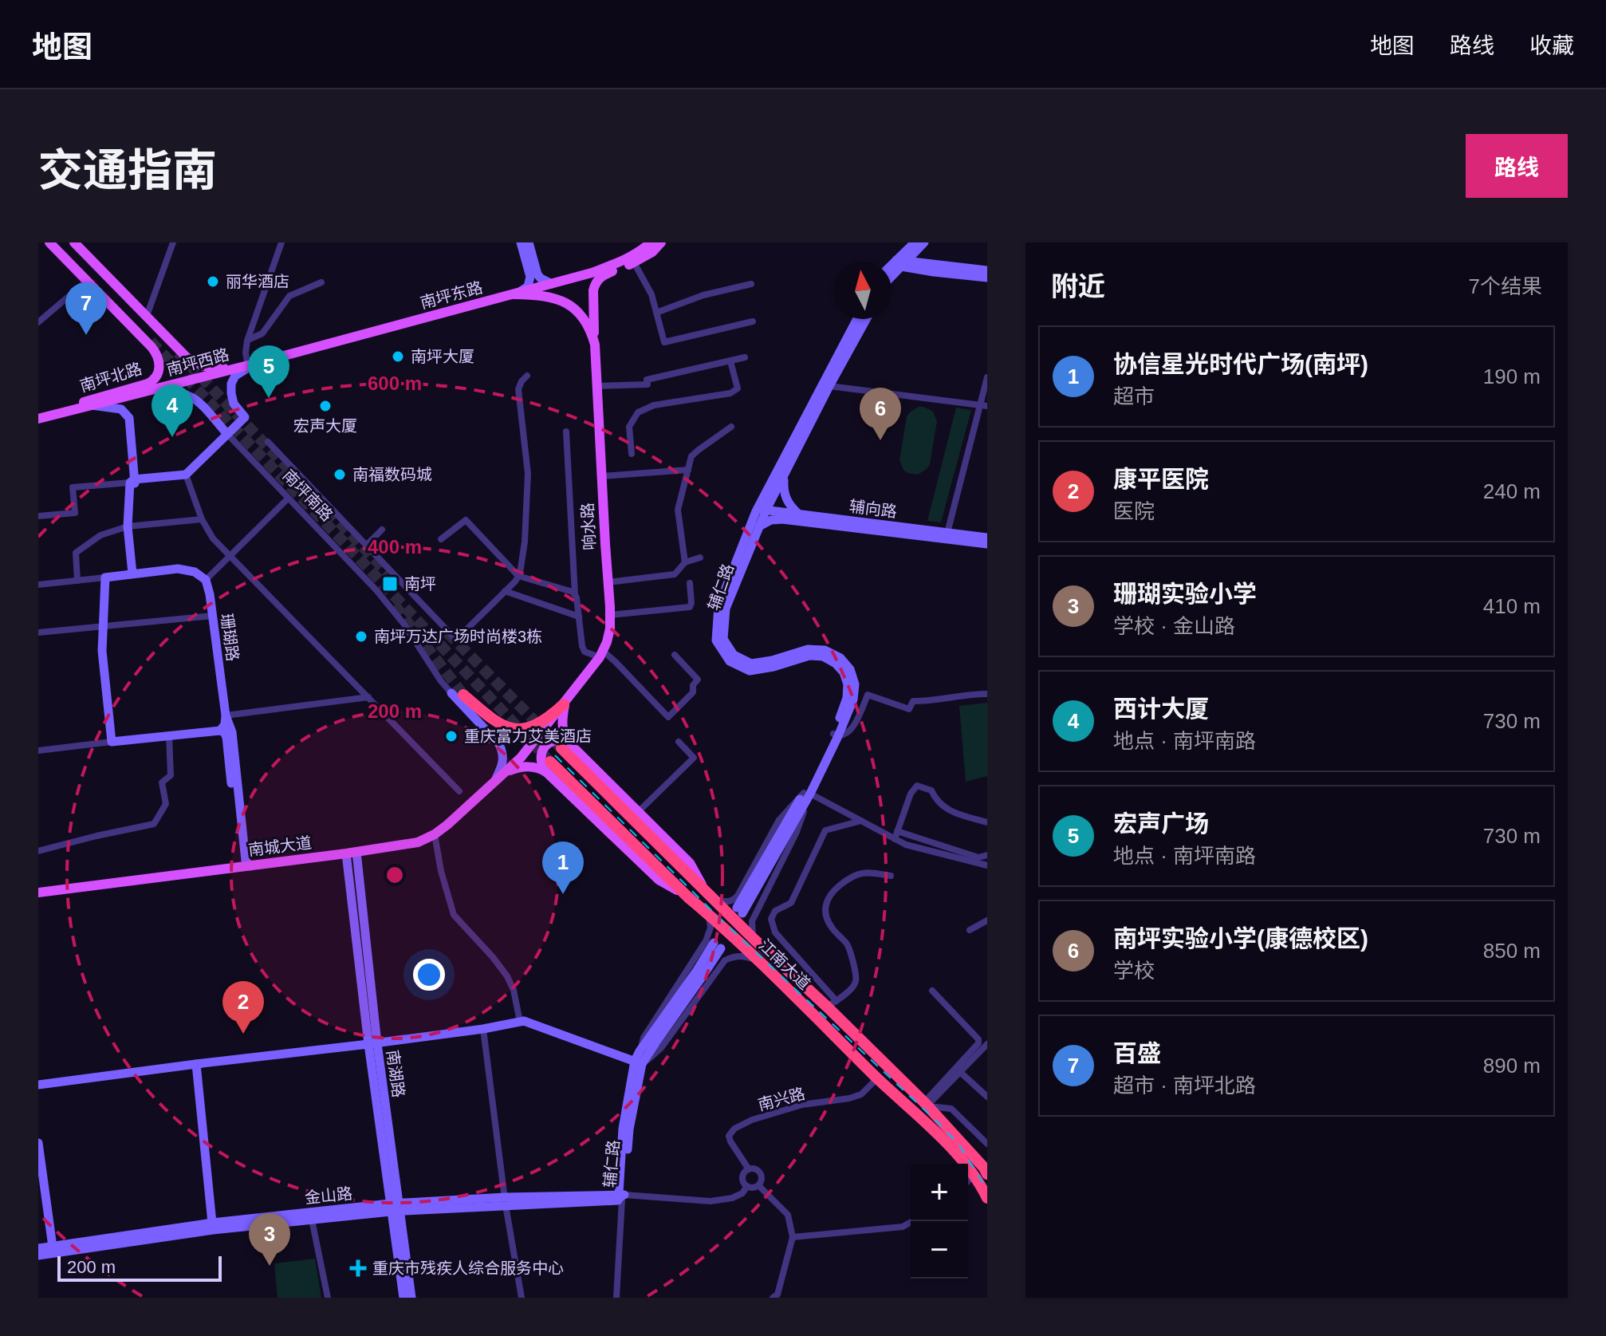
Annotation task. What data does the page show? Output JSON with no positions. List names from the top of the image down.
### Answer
{
  "streets": {
    "highway": ["江南大道"],
    "main road": [
      "南坪东路",
      "南坪西路",
      "南坪北路",
      "南坪南路",
      "辅向路",
      "响水路",
      "辅仁路",
      "珊瑚路",
      "南城大道",
      "金山路"
    ],
    "street": ["南兴路"]
  },
  "crossings": [
    ["南坪东路", "南坪西路"],
    ["南坪东路", "响水路"],
    ["南坪西路", "南坪北路"],
    ["南坪西路", "南坪南路"],
    ["南坪南路", "响水路"],
    ["南坪南路", "南城大道"],
    ["辅向路", "辅仁路"],
    ["响水路", "南城大道"],
    ["辅仁路", "金山路"],
    ["珊瑚路", "南城大道"],
    ["江南大道", "南兴路"]
  ],
  "places": {
    "other": [
      "丽华酒店",
      "南坪大厦",
      "宏声大厦",
      "南福数码城",
      "南坪万达广场时尚楼3栋",
      "重庆富力艾美酒店"
    ],
    "transit": ["南坪"],
    "health": ["重庆市残疾人综合服务中心"]
  },
  "scale_bar": "200 m",
  "north": "top",
  "page": {
    "header": "地图",
    "nav": ["地图", "路线", "收藏"],
    "title": "交通指南",
    "buttons": "路线",
    "heading": ["附近", "7个结果"],
    "pins": [
      "7",
      "5",
      "4",
      "6",
      "1",
      "2",
      "3"
    ],
    "list": [
      {
        "mark": "1",
        "name": "协信星光时代广场(南坪)",
        "note": "超市",
        "value": "190 m"
      },
      {
        "mark": "2",
        "name": "康平医院",
        "note": "医院",
        "value": "240 m"
      },
      {
        "mark": "3",
        "name": "珊瑚实验小学",
        "note": "学校 · 金山路",
        "value": "410 m"
      },
      {
        "mark": "4",
        "name": "西计大厦",
        "note": "地点 · 南坪南路",
        "value": "730 m"
      },
      {
        "mark": "5",
        "name": "宏声广场",
        "note": "地点 · 南坪南路",
        "value": "730 m"
      },
      {
        "mark": "6",
        "name": "南坪实验小学(康德校区)",
        "note": "学校",
        "value": "850 m"
      },
      {
        "mark": "7",
        "name": "百盛",
        "note": "超市 · 南坪北路",
        "value": "890 m"
      }
    ],
    "map_buttons": ["+", "−"],
    "scale": "200 m"
  },
  "rings": ["600 m", "400 m", "200 m"]
}
